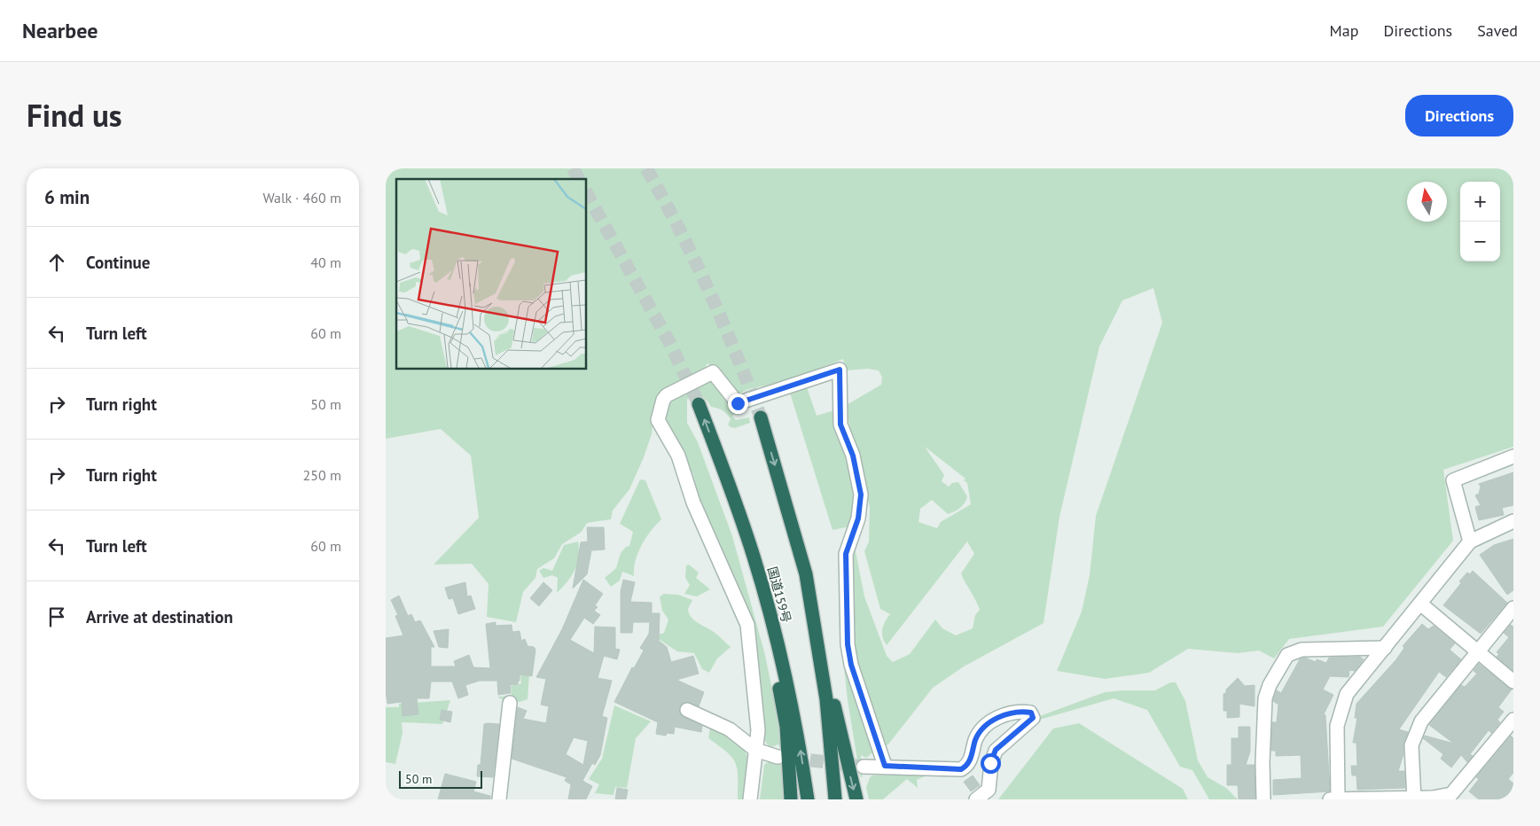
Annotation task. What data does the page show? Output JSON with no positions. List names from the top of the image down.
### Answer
{
  "streets": {
    "highway": ["国道159号"]
  },
  "scale_bar": "50 m",
  "north": "top",
  "page": {
    "header": "Nearbee",
    "nav": ["Map", "Directions", "Saved"],
    "title": "Find us",
    "buttons": "Directions",
    "heading": ["6 min", "Walk · 460 m"],
    "map_buttons": ["+", "−"],
    "list": [
      ["Continue", "40 m"],
      ["Turn left", "60 m"],
      ["Turn right", "50 m"],
      ["Turn right", "250 m"],
      ["Turn left", "60 m"],
      "Arrive at destination"
    ],
    "scale": "50 m"
  }
}
